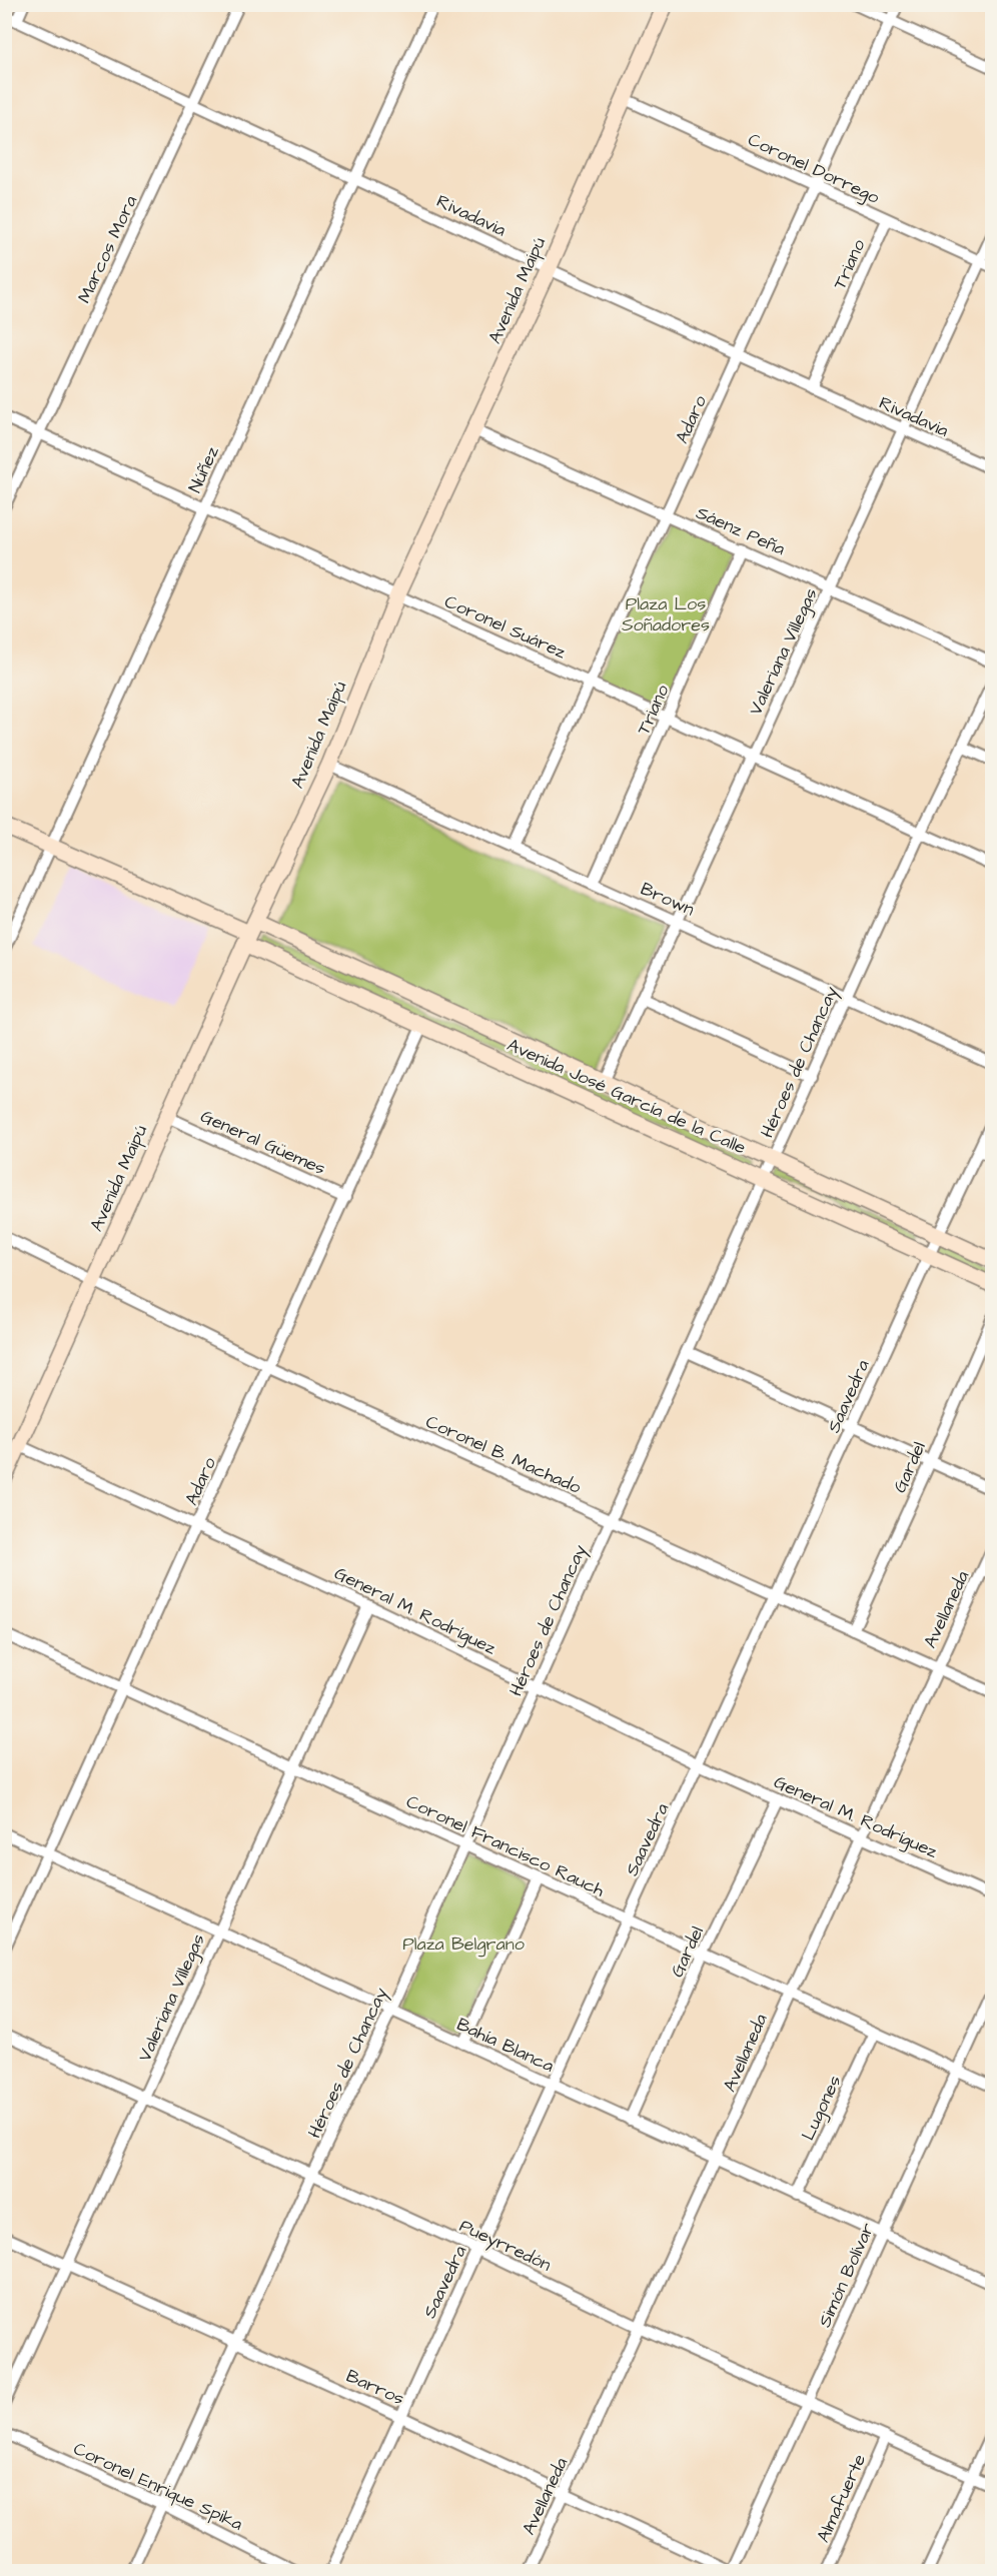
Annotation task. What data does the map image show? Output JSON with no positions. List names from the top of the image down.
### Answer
{
  "streets": {
    "main road": ["Avenida Maipú", "Avenida José García de la Calle"],
    "street": [
      "Coronel Dorrego",
      "Rivadavia",
      "Marcos Mora",
      "Triano",
      "Adaro",
      "Núñez",
      "Sáenz Peña",
      "Coronel Suárez",
      "Valeriana Villegas",
      "Brown",
      "Héroes de Chancay",
      "General Güemes",
      "Saavedra",
      "Coronel B. Machado",
      "Gardel",
      "Avellaneda",
      "General M. Rodríguez",
      "Coronel Francisco Rauch",
      "Bahía Blanca",
      "Lugones",
      "Pueyrredón",
      "Simón Bolívar",
      "Barros",
      "Coronel Enrique Spika",
      "Almafuerte"
    ]
  },
  "crossings": [
    ["Coronel Dorrego", "Triano"],
    ["Coronel Dorrego", "Avenida Maipú"],
    ["Coronel Dorrego", "Adaro"],
    ["Coronel Dorrego", "Valeriana Villegas"],
    ["Rivadavia", "Marcos Mora"],
    ["Rivadavia", "Triano"],
    ["Rivadavia", "Avenida Maipú"],
    ["Rivadavia", "Adaro"],
    ["Rivadavia", "Núñez"],
    ["Rivadavia", "Valeriana Villegas"],
    ["Marcos Mora", "Coronel Suárez"],
    ["Triano", "Sáenz Peña"],
    ["Triano", "Coronel Suárez"],
    ["Triano", "Brown"],
    ["Avenida Maipú", "Sáenz Peña"],
    ["Avenida Maipú", "Coronel Suárez"],
    ["Avenida Maipú", "Brown"],
    ["Avenida Maipú", "Avenida José García de la Calle"],
    ["Avenida Maipú", "General Güemes"],
    ["Avenida Maipú", "Coronel B. Machado"],
    ["Avenida Maipú", "General M. Rodríguez"],
    ["Adaro", "Sáenz Peña"],
    ["Adaro", "Coronel Suárez"],
    ["Adaro", "Brown"],
    ["Adaro", "Avenida José García de la Calle"],
    ["Adaro", "General Güemes"],
    ["Adaro", "Coronel B. Machado"],
    ["Adaro", "General M. Rodríguez"],
    ["Adaro", "Coronel Francisco Rauch"],
    ["Adaro", "Bahía Blanca"],
    ["Núñez", "Coronel Suárez"],
    ["Núñez", "Avenida José García de la Calle"],
    ["Sáenz Peña", "Valeriana Villegas"],
    ["Coronel Suárez", "Valeriana Villegas"],
    ["Coronel Suárez", "Héroes de Chancay"],
    ["Valeriana Villegas", "Brown"],
    ["Valeriana Villegas", "Avenida José García de la Calle"],
    ["Valeriana Villegas", "General M. Rodríguez"],
    ["Valeriana Villegas", "Coronel Francisco Rauch"],
    ["Valeriana Villegas", "Bahía Blanca"],
    ["Valeriana Villegas", "Pueyrredón"],
    ["Valeriana Villegas", "Barros"],
    ["Brown", "Héroes de Chancay"],
    ["Héroes de Chancay", "Avenida José García de la Calle"],
    ["Héroes de Chancay", "Coronel B. Machado"],
    ["Héroes de Chancay", "General M. Rodríguez"],
    ["Héroes de Chancay", "Coronel Francisco Rauch"],
    ["Héroes de Chancay", "Bahía Blanca"],
    ["Héroes de Chancay", "Pueyrredón"],
    ["Héroes de Chancay", "Barros"],
    ["Héroes de Chancay", "Coronel Enrique Spika"],
    ["Avenida José García de la Calle", "Saavedra"],
    ["Saavedra", "Coronel B. Machado"],
    ["Saavedra", "General M. Rodríguez"],
    ["Saavedra", "Coronel Francisco Rauch"],
    ["Saavedra", "Bahía Blanca"],
    ["Saavedra", "Pueyrredón"],
    ["Saavedra", "Barros"],
    ["Coronel B. Machado", "Gardel"],
    ["Coronel B. Machado", "Avellaneda"],
    ["Gardel", "General M. Rodríguez"],
    ["Gardel", "Coronel Francisco Rauch"],
    ["Gardel", "Bahía Blanca"],
    ["Avellaneda", "General M. Rodríguez"],
    ["Avellaneda", "Coronel Francisco Rauch"],
    ["Avellaneda", "Bahía Blanca"],
    ["Avellaneda", "Pueyrredón"],
    ["Avellaneda", "Barros"],
    ["Coronel Francisco Rauch", "Lugones"],
    ["Coronel Francisco Rauch", "Simón Bolívar"],
    ["Bahía Blanca", "Lugones"],
    ["Bahía Blanca", "Simón Bolívar"],
    ["Pueyrredón", "Simón Bolívar"],
    ["Pueyrredón", "Almafuerte"],
    ["Simón Bolívar", "Barros"]
  ],
  "parks": ["Plaza Los Soñadores", "Plaza Belgrano"]
}
